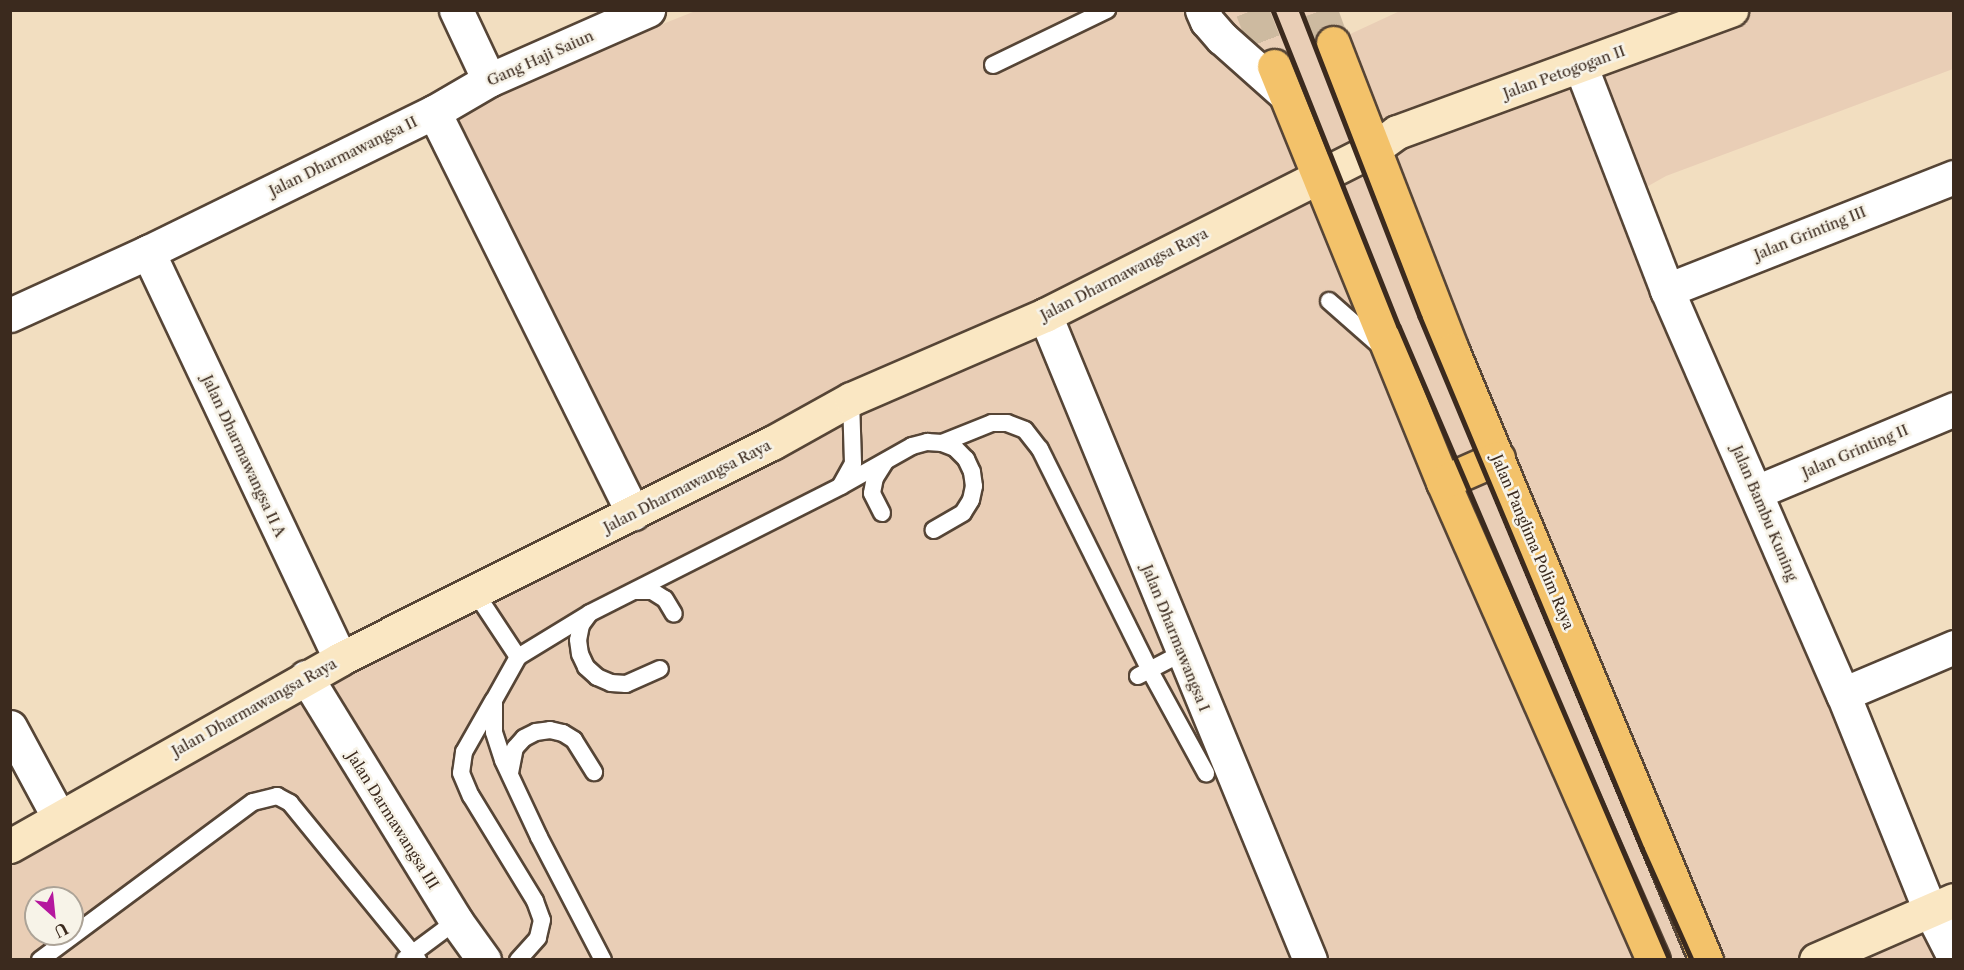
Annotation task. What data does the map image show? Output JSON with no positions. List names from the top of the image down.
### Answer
{
  "streets": {
    "main road": ["Jalan Panglima Polim Raya"],
    "street": [
      "Gang Haji Saiun",
      "Jalan Petogogan II",
      "Jalan Dharmawangsa II",
      "Jalan Grinting III",
      "Jalan Dharmawangsa Raya",
      "Jalan Grinting II",
      "Jalan Dharmawangsa II A",
      "Jalan Bambu Kuning",
      "Jalan Dharmawangsa I",
      "Jalan Darmawangsa III"
    ]
  },
  "crossings": [
    ["Gang Haji Saiun", "Jalan Dharmawangsa II"],
    ["Jalan Petogogan II", "Jalan Dharmawangsa Raya"],
    ["Jalan Petogogan II", "Jalan Bambu Kuning"],
    ["Jalan Petogogan II", "Jalan Panglima Polim Raya"],
    ["Jalan Dharmawangsa II", "Jalan Dharmawangsa Raya"],
    ["Jalan Dharmawangsa II", "Jalan Dharmawangsa II A"],
    ["Jalan Grinting III", "Jalan Bambu Kuning"],
    ["Jalan Dharmawangsa Raya", "Jalan Dharmawangsa II A"],
    ["Jalan Dharmawangsa Raya", "Jalan Panglima Polim Raya"],
    ["Jalan Dharmawangsa Raya", "Jalan Dharmawangsa I"],
    ["Jalan Dharmawangsa Raya", "Jalan Darmawangsa III"],
    ["Jalan Grinting II", "Jalan Bambu Kuning"]
  ],
  "north": "bottom right"
}
